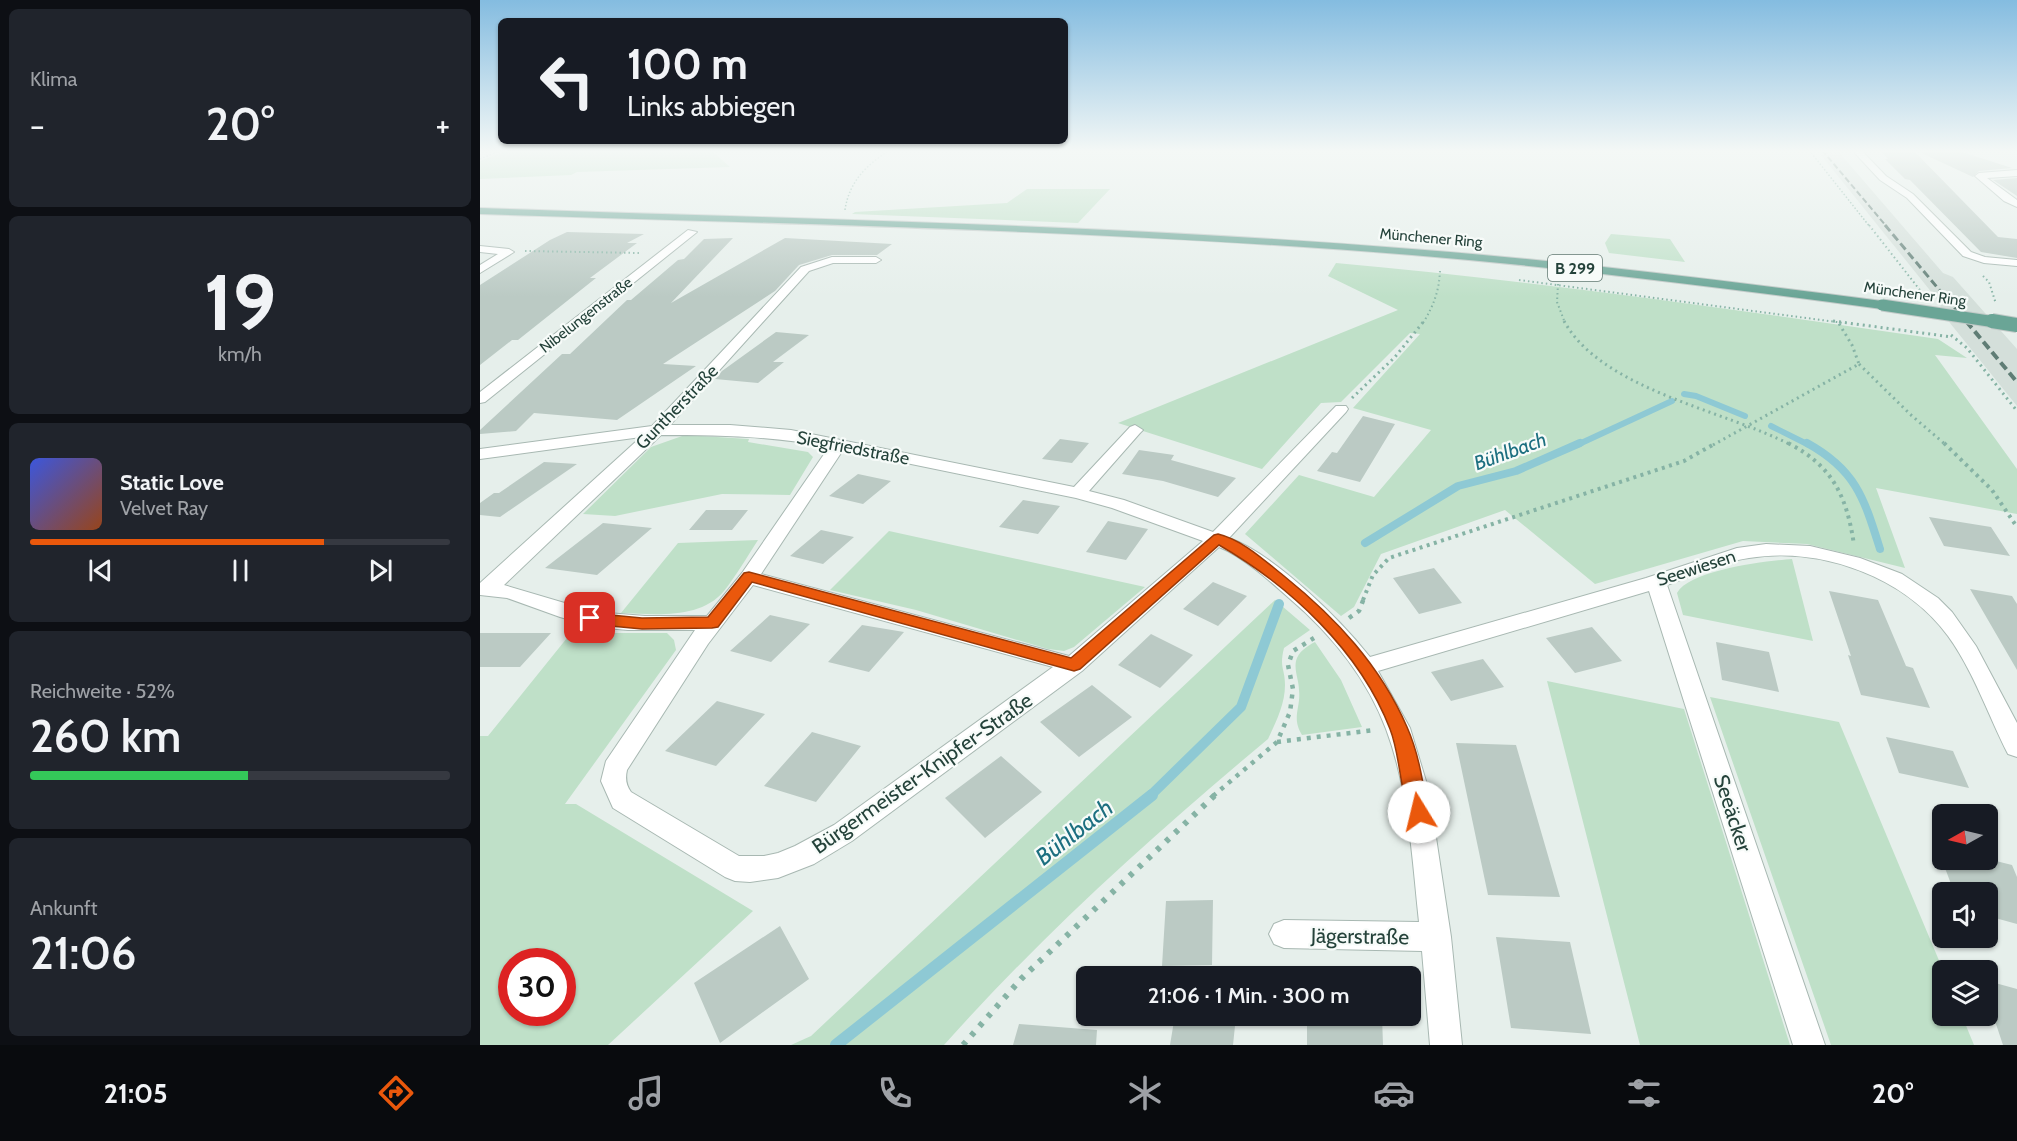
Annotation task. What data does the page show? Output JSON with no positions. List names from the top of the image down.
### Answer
{
  "streets": {
    "main road": ["Münchener Ring", "B 299"],
    "street": [
      "Nibelungenstraße",
      "Guntherstraße",
      "Siegfriedstraße",
      "Seewiesen",
      "Bürgermeister-Knipfer-Straße",
      "Seeäcker",
      "Jägerstraße"
    ]
  },
  "crossings": [
    ["Guntherstraße", "Siegfriedstraße"],
    ["Siegfriedstraße", "Bürgermeister-Knipfer-Straße"],
    ["Siegfriedstraße", "Jägerstraße"],
    ["Seewiesen", "Seeäcker"],
    ["Seewiesen", "Jägerstraße"],
    ["Bürgermeister-Knipfer-Straße", "Jägerstraße"]
  ],
  "water": ["Bühlbach"],
  "north": "left",
  "page": {
    "tile": [
      "Klima",
      ["19", "km/h"],
      ["Reichweite · 52%", "260 km"],
      ["Ankunft", "21:06"]
    ],
    "turn": ["100 m", "Links abbiegen"],
    "heat": ["−", "20°", "+"],
    "song": ["Static Love", "Velvet Ray"],
    "limit": "30",
    "trip": "21:06 · 1 Min. · 300 m",
    "tabs": ["21:05", "20°"]
  }
}
